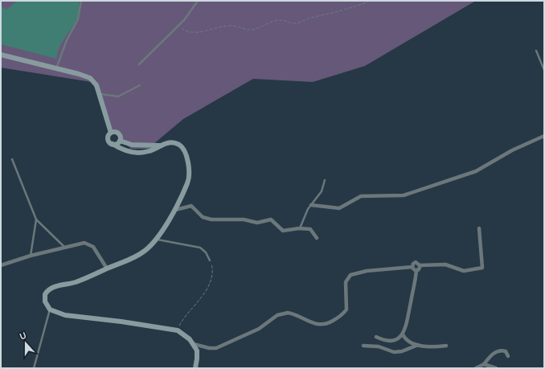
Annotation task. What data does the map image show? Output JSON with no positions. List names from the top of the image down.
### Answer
{
  "north": "top"
}
